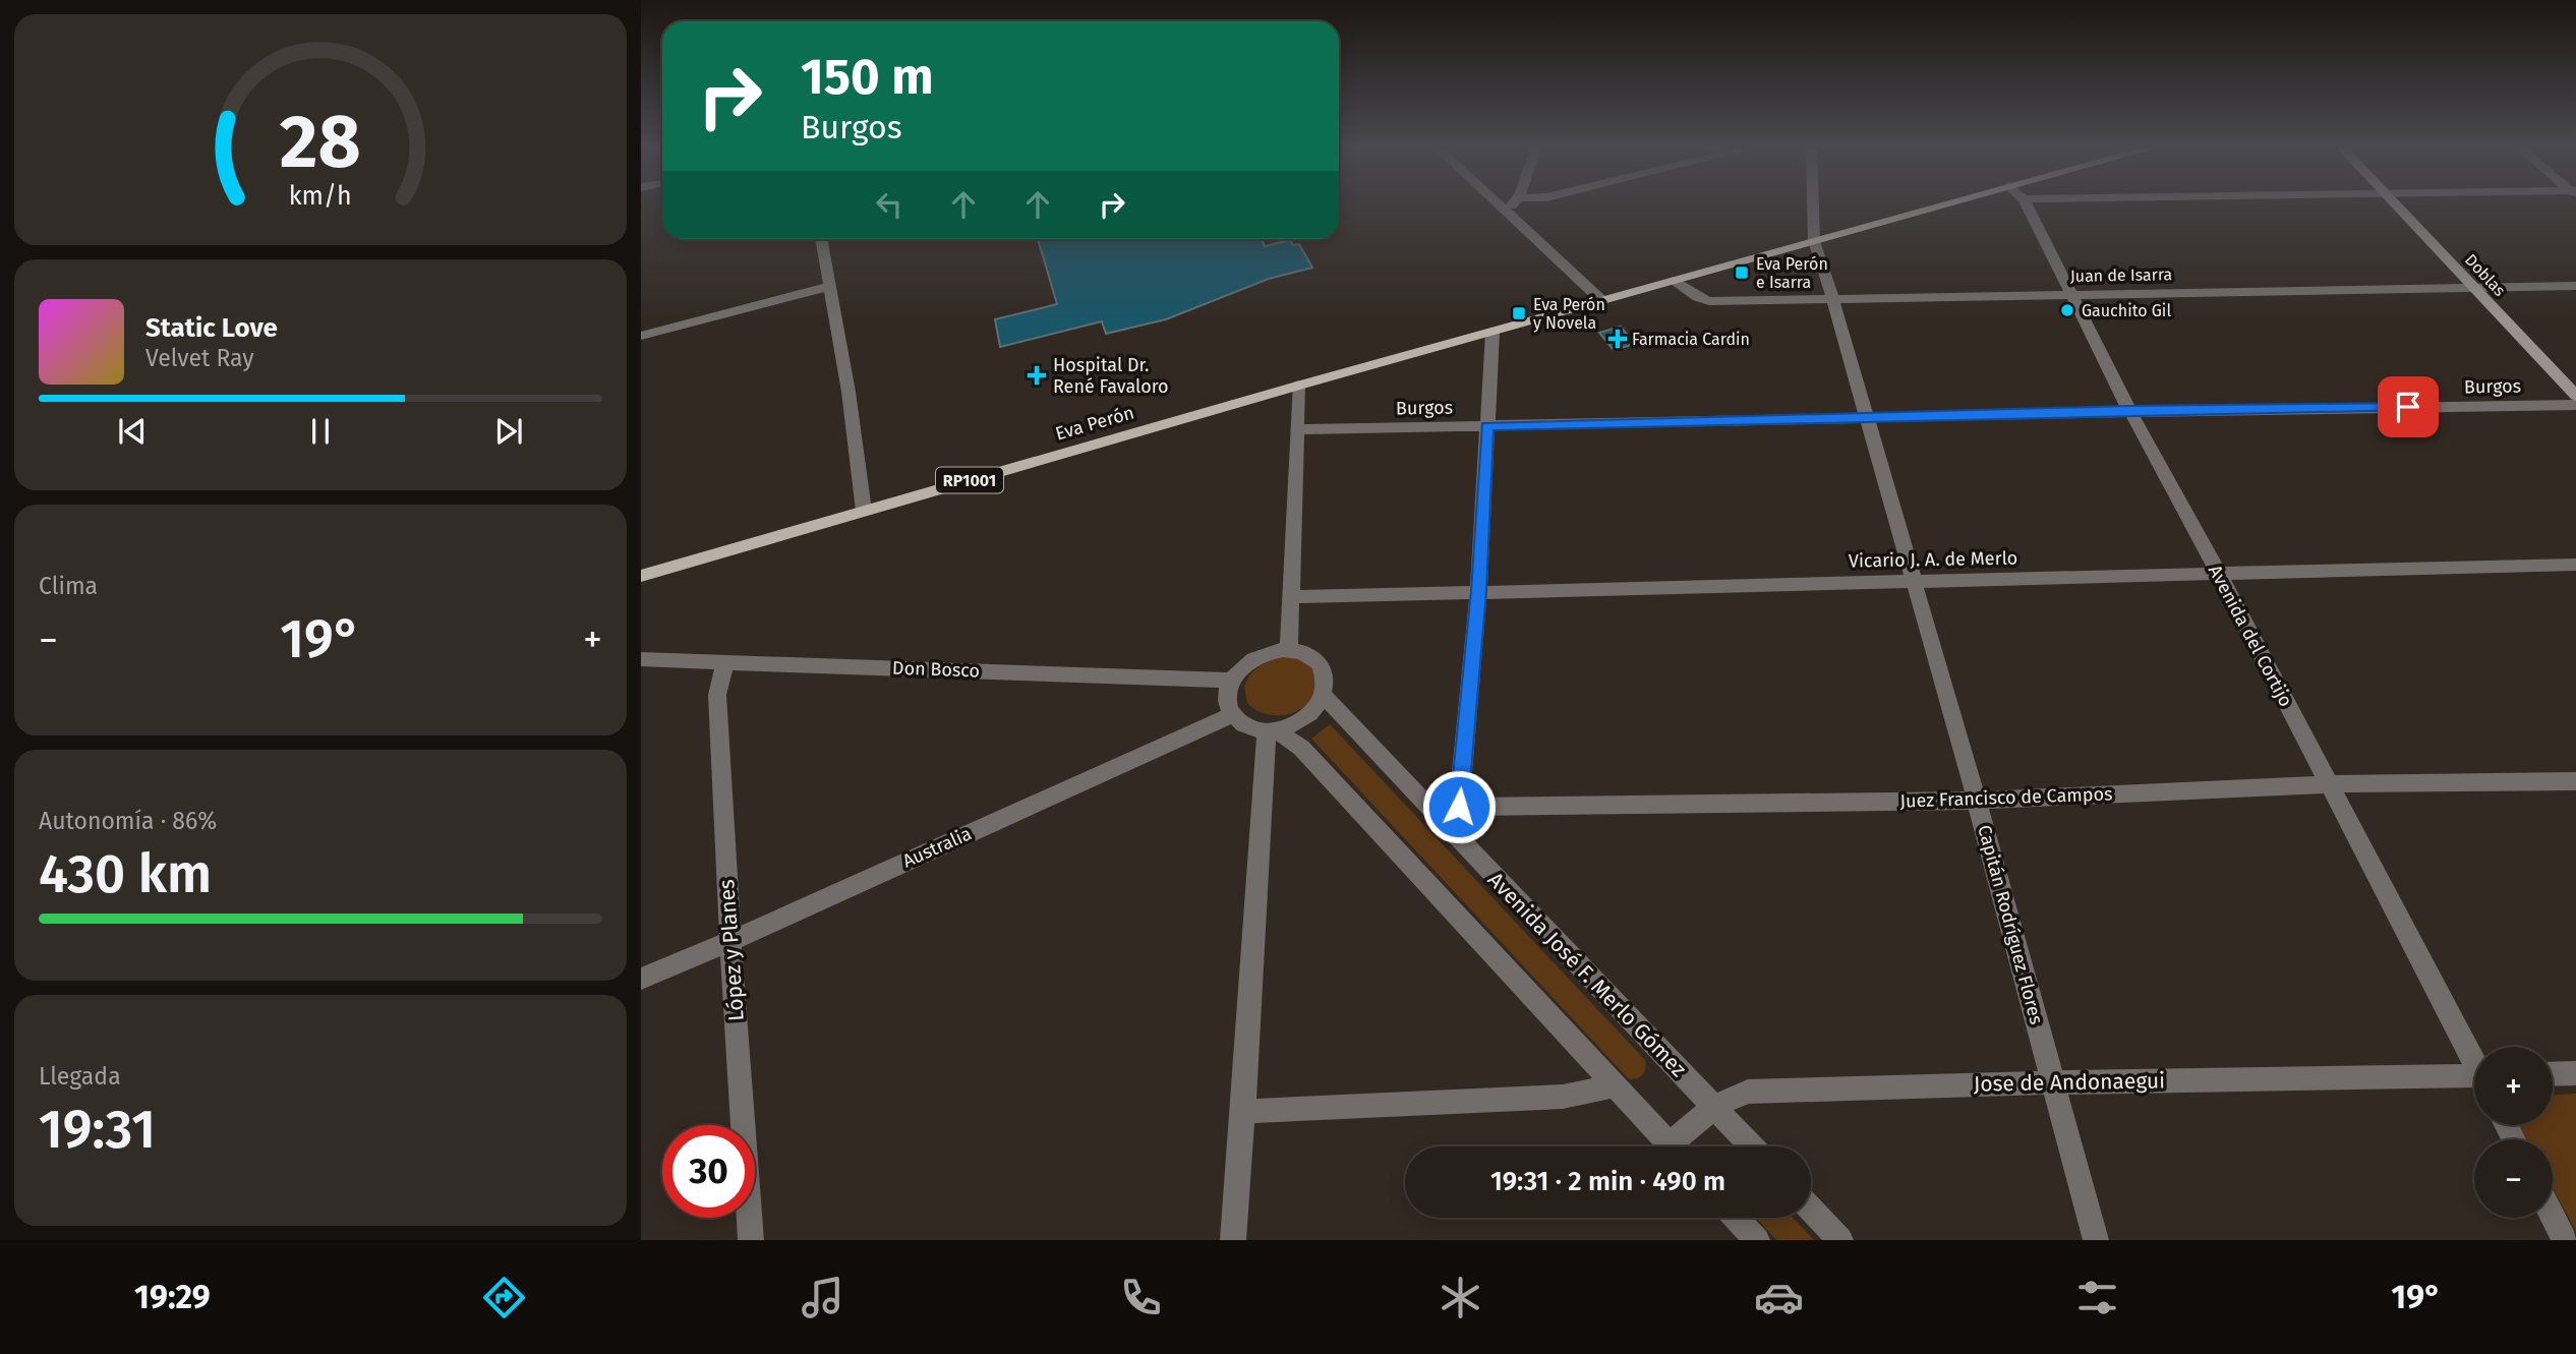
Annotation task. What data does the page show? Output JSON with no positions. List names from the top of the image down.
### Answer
{
  "streets": {
    "main road": ["Eva Perón", "RP1001"],
    "street": [
      "Juan de Isarra",
      "Doblas",
      "Burgos",
      "Vicario J. A. de Merlo",
      "Avenida del Cortijo",
      "Don Bosco",
      "Juez Francisco de Campos",
      "Australia",
      "Capitán Rodríguez Flores",
      "López y Planes",
      "Avenida José F. Merlo Gómez",
      "Jose de Andonaegui"
    ]
  },
  "crossings": [
    ["Juan de Isarra", "Doblas"],
    ["Juan de Isarra", "RP1001"],
    ["Juan de Isarra", "Avenida del Cortijo"],
    ["Juan de Isarra", "Capitán Rodríguez Flores"],
    ["Burgos", "Avenida del Cortijo"],
    ["Burgos", "Capitán Rodríguez Flores"],
    ["Eva Perón", "RP1001"],
    ["RP1001", "Capitán Rodríguez Flores"],
    ["Vicario J. A. de Merlo", "Avenida del Cortijo"],
    ["Vicario J. A. de Merlo", "Capitán Rodríguez Flores"],
    ["Avenida del Cortijo", "Juez Francisco de Campos"],
    ["Don Bosco", "Australia"],
    ["Don Bosco", "López y Planes"],
    ["Don Bosco", "Avenida José F. Merlo Gómez"],
    ["Juez Francisco de Campos", "Capitán Rodríguez Flores"],
    ["Juez Francisco de Campos", "Avenida José F. Merlo Gómez"],
    ["Australia", "López y Planes"],
    ["Australia", "Avenida José F. Merlo Gómez"],
    ["Capitán Rodríguez Flores", "Jose de Andonaegui"],
    ["Avenida José F. Merlo Gómez", "Jose de Andonaegui"]
  ],
  "places": {
    "transit": ["Eva Perón e Isarra", "Eva Perón y Novela"],
    "other": ["Gauchito Gil"],
    "health": ["Farmacia Cardin", "Hospital Dr. René Favaloro"]
  },
  "page": {
    "turn": ["150 m", "Burgos"],
    "song": ["Static Love", "Velvet Ray"],
    "tile": [
      "Clima",
      ["Autonomía · 86%", "430 km"],
      ["Llegada", "19:31"]
    ],
    "heat": ["−", "19°", "+"],
    "map_buttons": ["+", "−"],
    "limit": "30",
    "trip": "19:31 · 2 min · 490 m",
    "tabs": ["19:29", "19°"],
    "gauge": ["28", "km/h"]
  }
}
